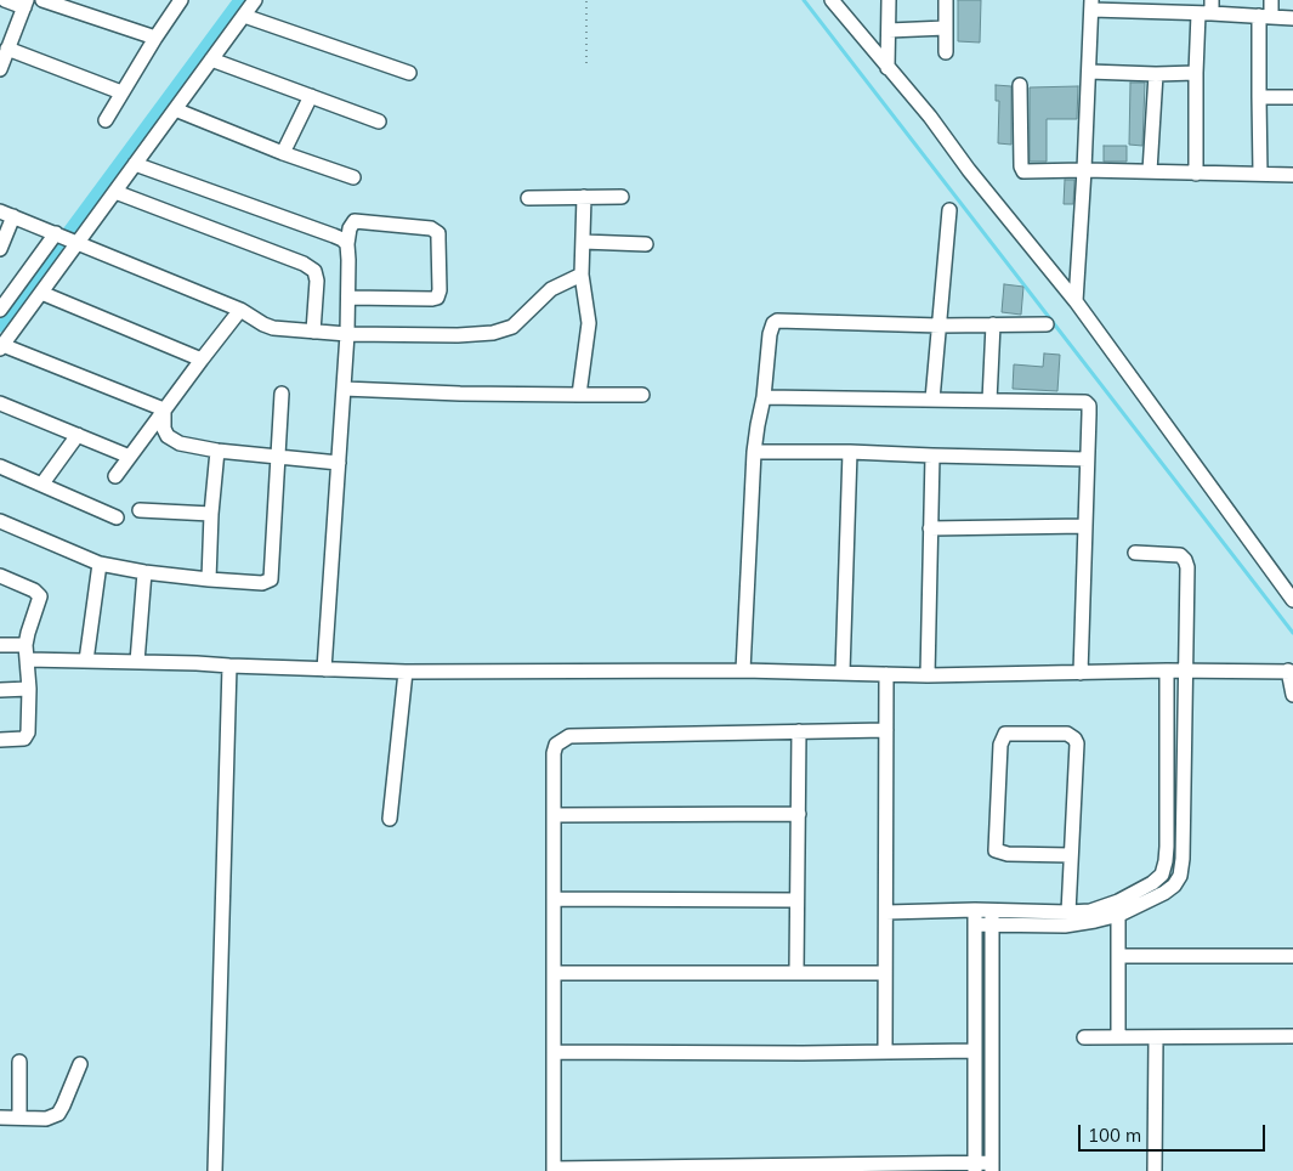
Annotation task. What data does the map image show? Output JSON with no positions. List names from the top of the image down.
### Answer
{
  "scale_bar": "100 m"
}
